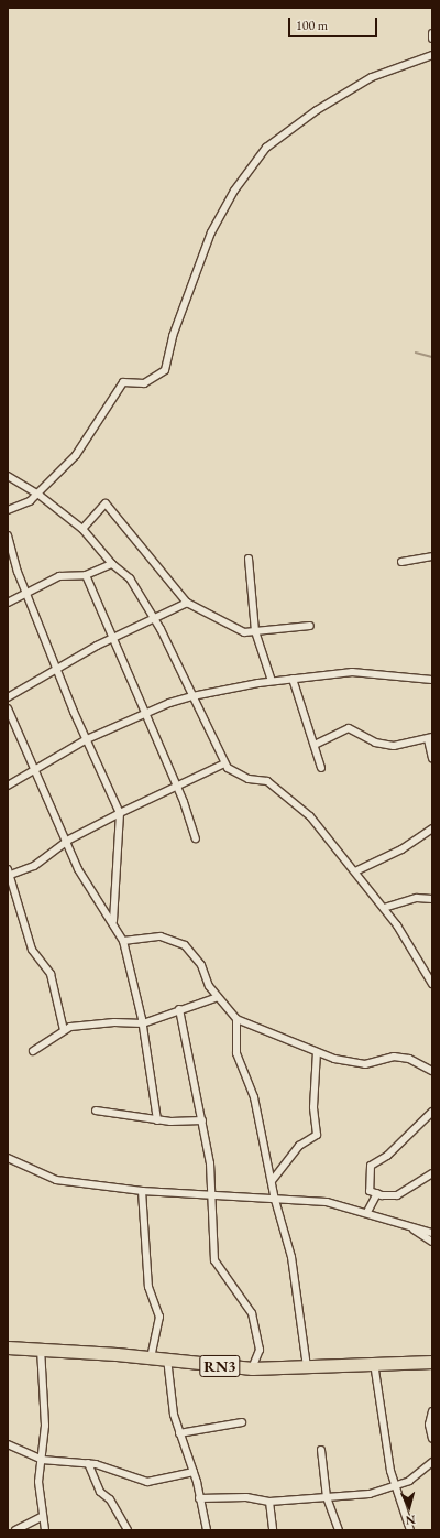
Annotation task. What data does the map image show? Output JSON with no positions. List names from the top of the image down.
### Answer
{
  "streets": {
    "highway": ["RN3"]
  },
  "scale_bar": "100 m",
  "north": "bottom"
}
